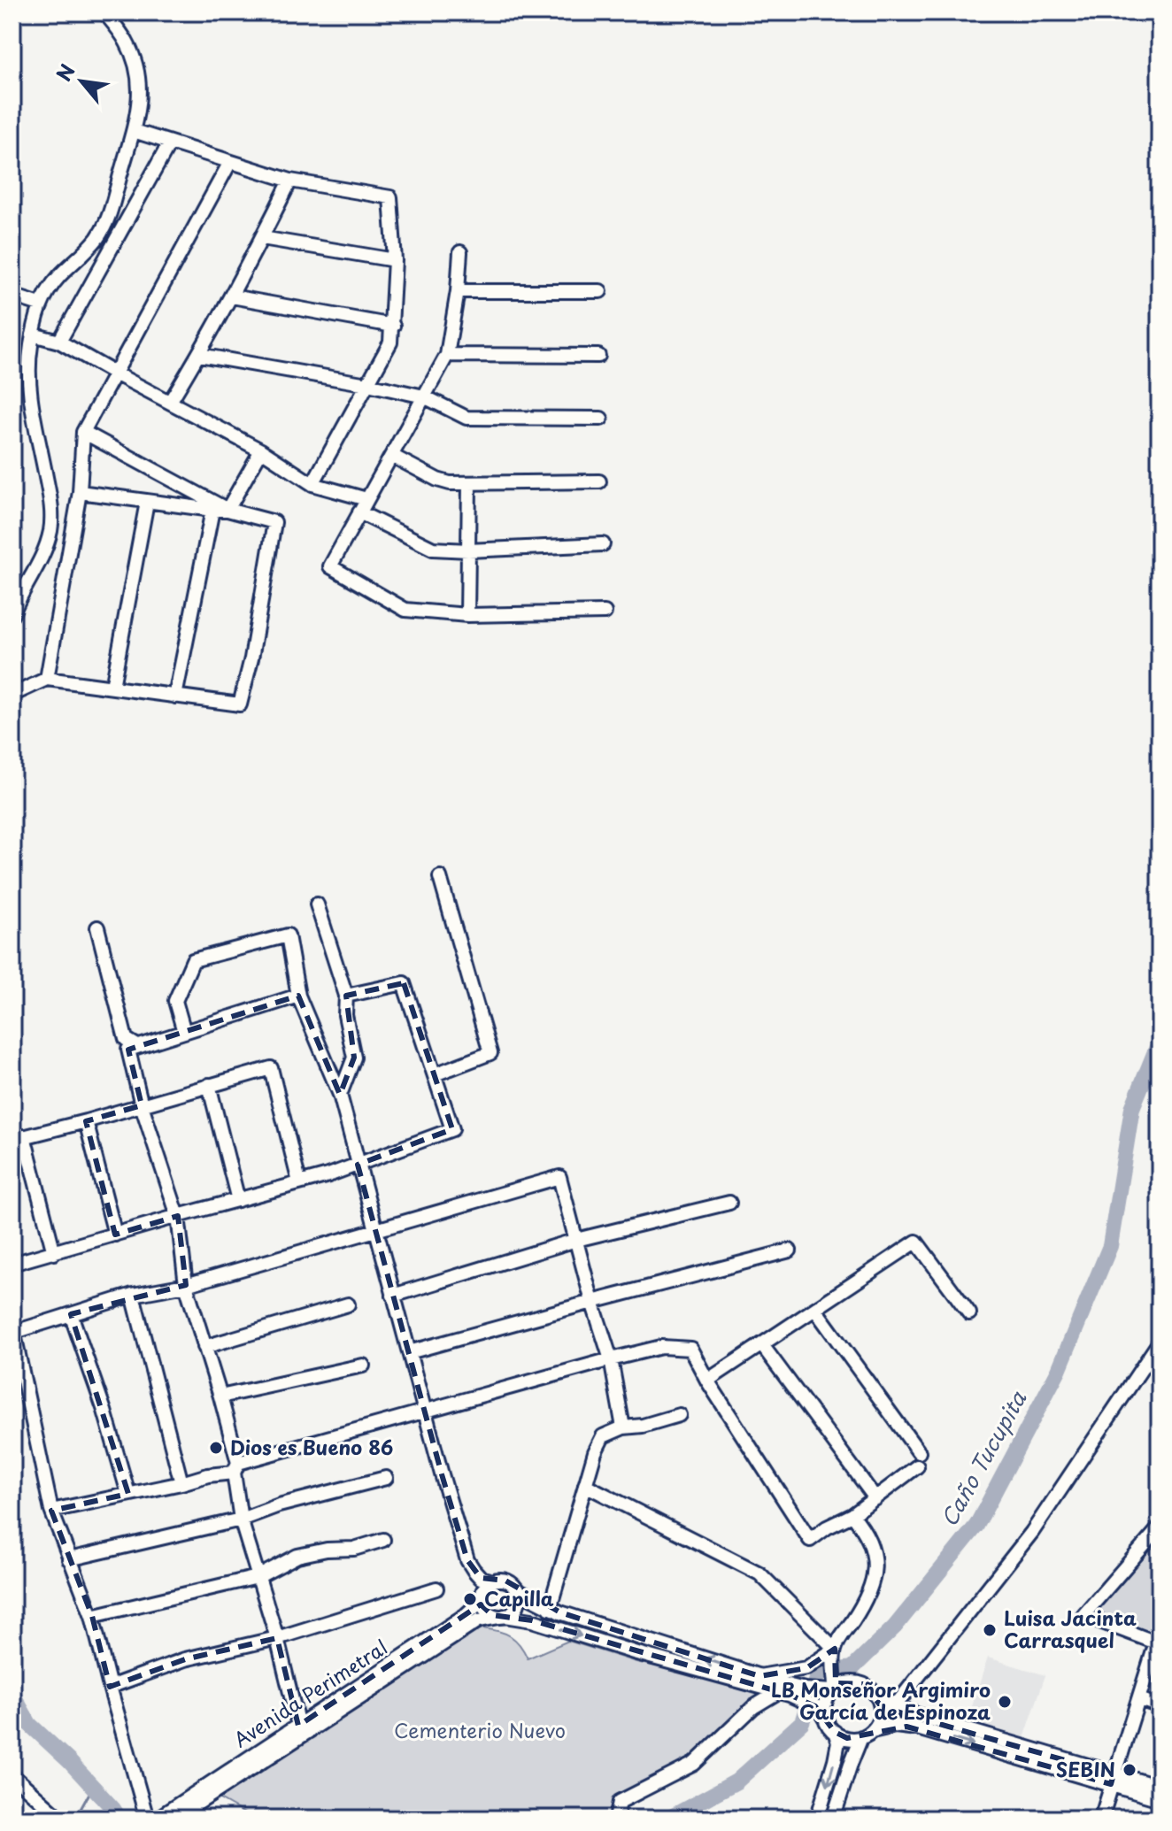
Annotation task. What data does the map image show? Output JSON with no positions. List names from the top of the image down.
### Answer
{
  "streets": {
    "street": ["Avenida Perimetral"]
  },
  "water": ["Caño Tucupita"],
  "parks": ["Cementerio Nuevo"],
  "places": [
    "Dios es Bueno 86",
    "Capilla",
    "Luisa Jacinta Carrasquel",
    "LB Monseñor Argimiro García de Espinoza",
    "SEBIN"
  ],
  "north": "top left"
}
